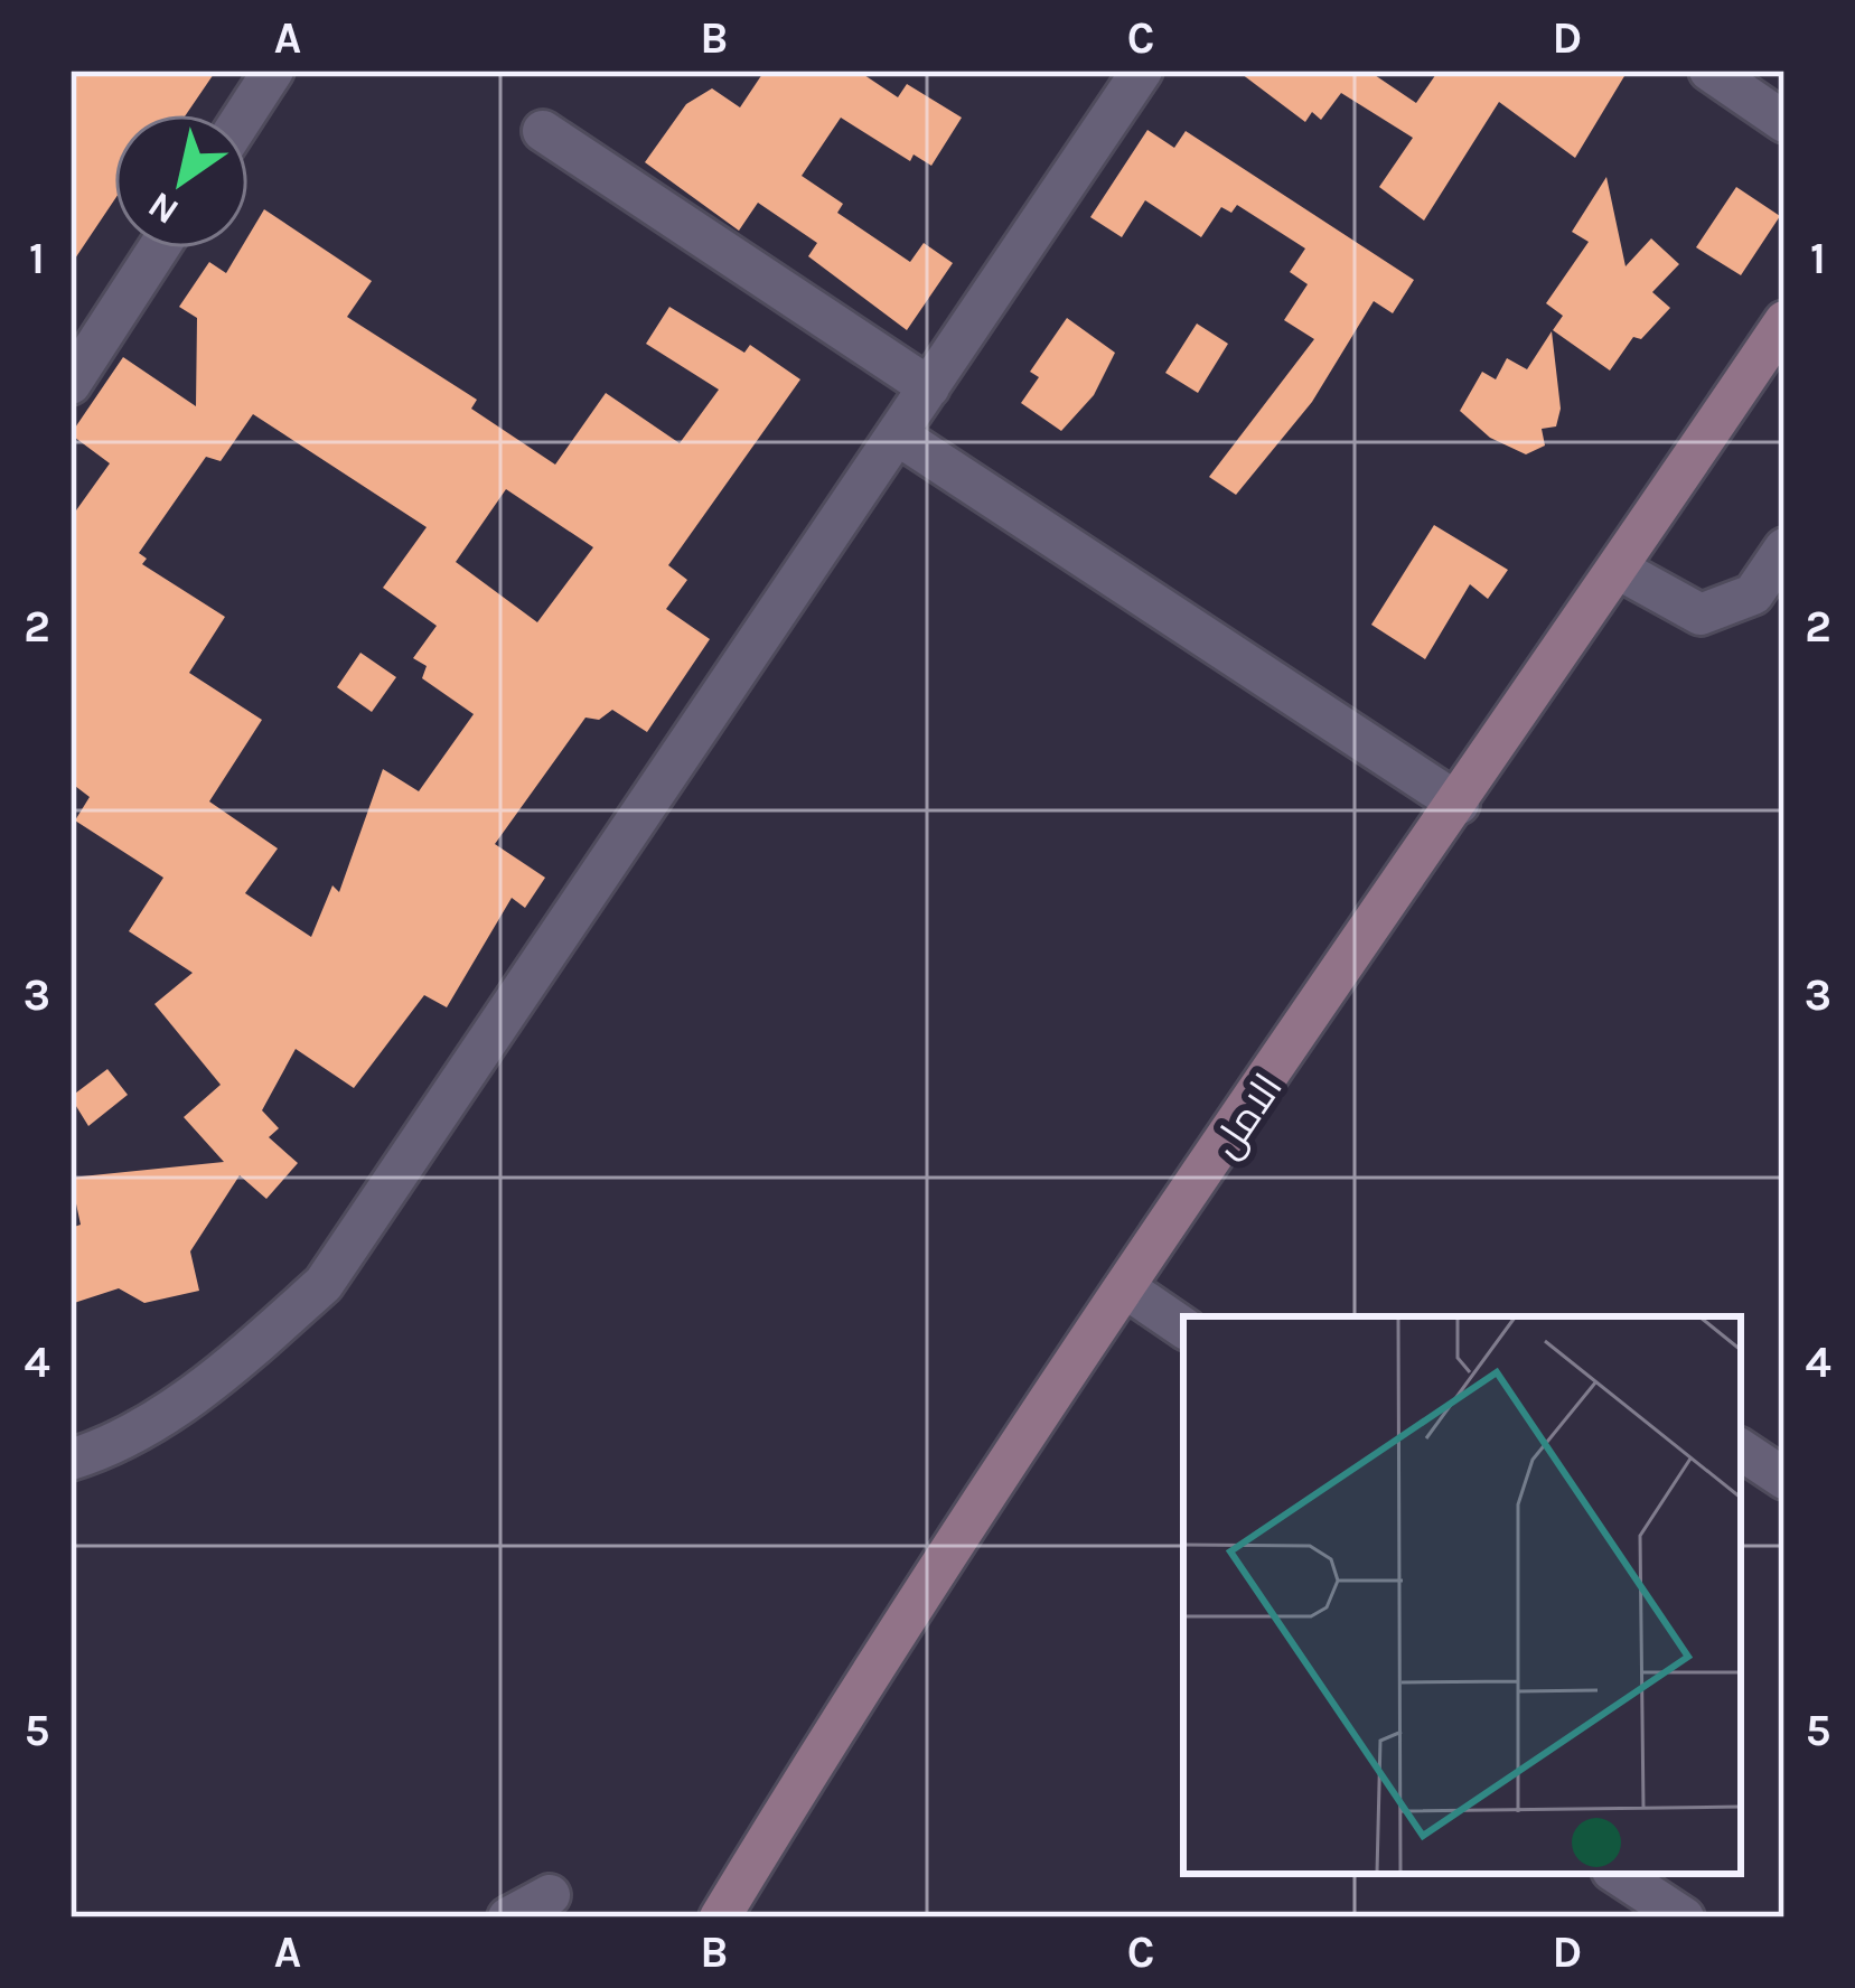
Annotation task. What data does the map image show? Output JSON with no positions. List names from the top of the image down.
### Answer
{
  "streets": {
    "street": ["الامل"]
  },
  "north": "bottom left",
  "grid": {
    "columns": [
      "A",
      "B",
      "C",
      "D"
    ],
    "rows": [
      "1",
      "2",
      "3",
      "4",
      "5"
    ]
  }
}
